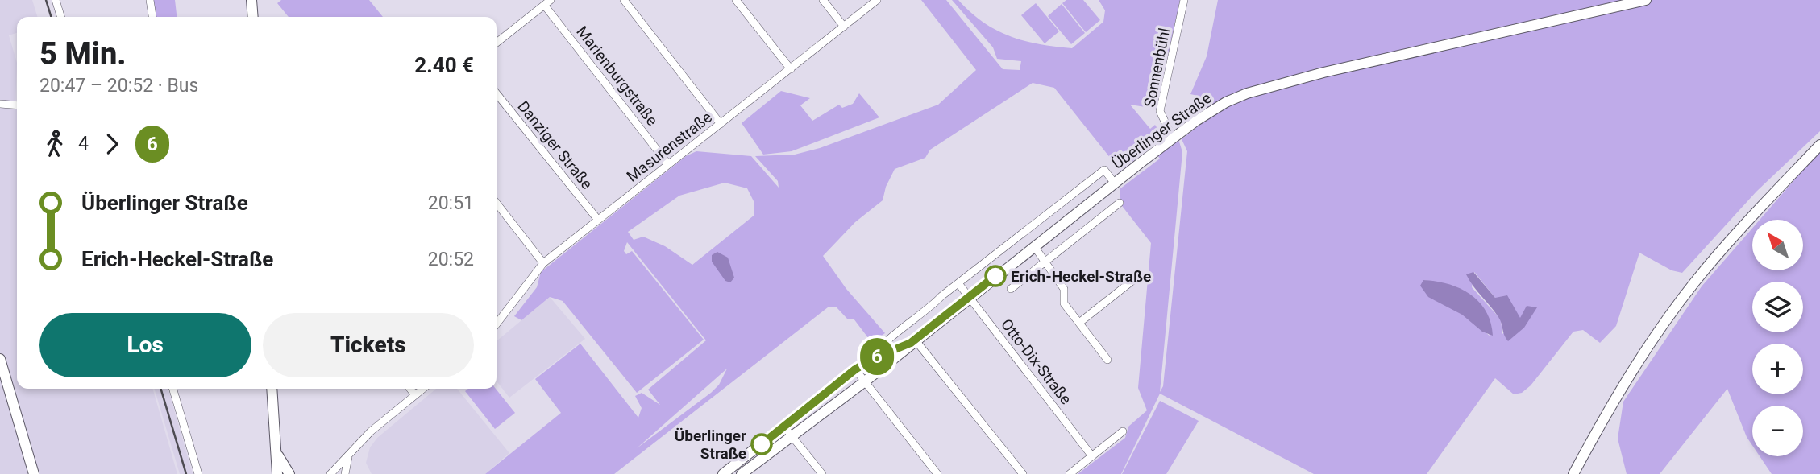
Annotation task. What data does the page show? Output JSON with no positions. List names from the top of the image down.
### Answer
{
  "streets": {
    "street": [
      "Sonnenbühl",
      "Marienburgstraße",
      "Überlinger Straße",
      "Danziger Straße",
      "Masurenstraße",
      "Otto-Dix-Straße"
    ]
  },
  "crossings": [
    ["Sonnenbühl", "Überlinger Straße"],
    ["Marienburgstraße", "Masurenstraße"],
    ["Überlinger Straße", "Otto-Dix-Straße"],
    ["Danziger Straße", "Masurenstraße"]
  ],
  "places": ["Erich-Heckel-Straße", "Überlinger Straße"],
  "lines": ["bus line 6"],
  "north": "top left",
  "page": {
    "on_map": "6",
    "heading": ["5 Min.", "20:47 – 20:52 · Bus", "2.40 €"],
    "legs": ["4", "6"],
    "list": [
      {
        "name": "Überlinger Straße",
        "value": "20:51"
      },
      {
        "name": "Erich-Heckel-Straße",
        "value": "20:52"
      }
    ],
    "map_buttons": ["+", "−"],
    "buttons": ["Los", "Tickets"]
  }
}
